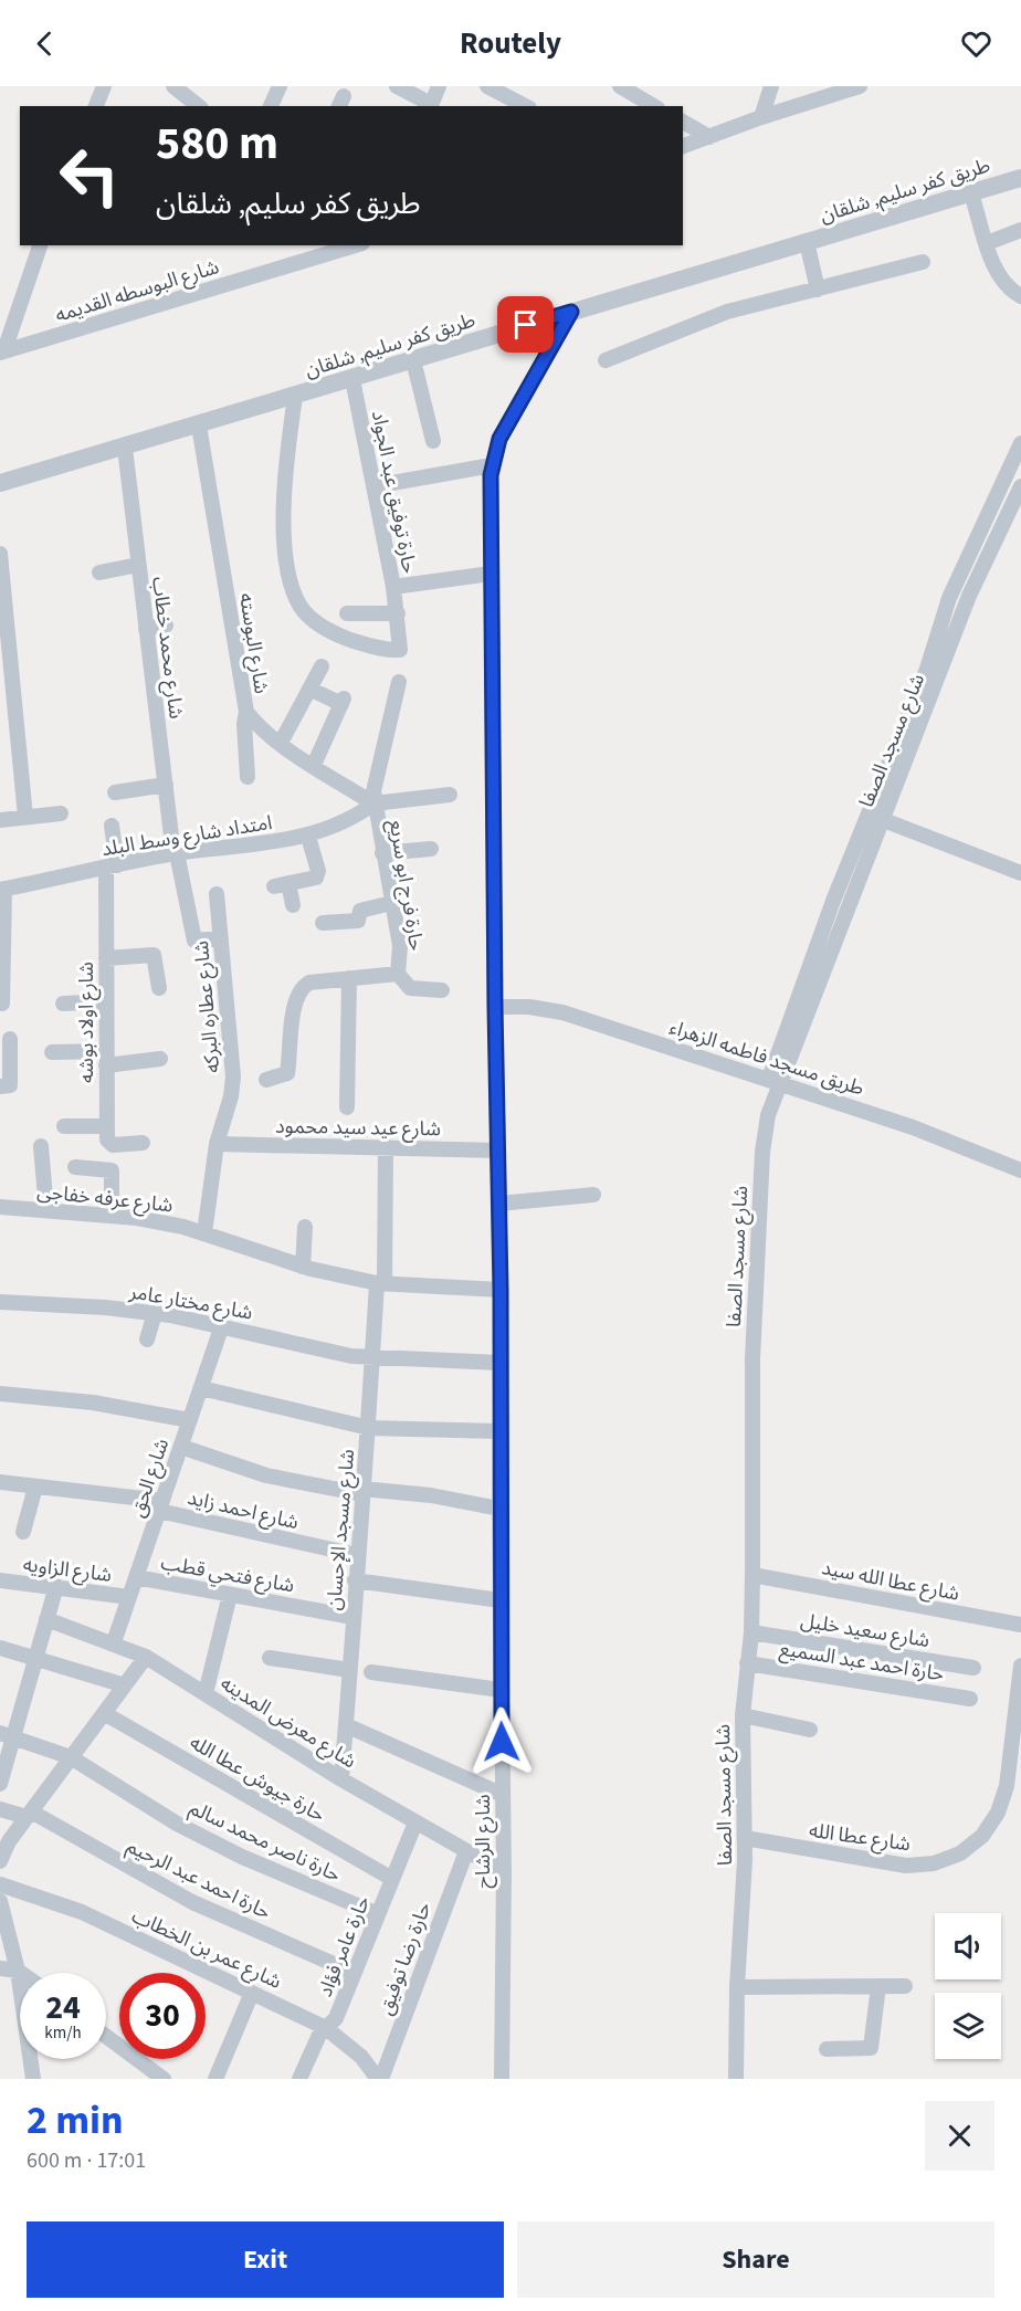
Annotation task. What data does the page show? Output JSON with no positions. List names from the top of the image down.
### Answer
{
  "streets": {
    "street": [
      "طريق كفر سليم, شلقان",
      "شارع البوسطه القديمه",
      "حارة توفيق عبد الجواد",
      "شارع البوسته",
      "شارع محمد خطاب",
      "شارع مسجد الصفا",
      "امتداد شارع وسط البلد",
      "حارة فرج ابو سريع",
      "شارع عطاره البركه",
      "شارع اولاد بوشه",
      "طريق مسجد فاطمه الزهراء",
      "شارع عيد سيد محمود",
      "شارع عرفه خفاجى",
      "شارع مختار عامر",
      "شارع الحق",
      "شارع احمد زايد",
      "شارع مسجد الإحسان",
      "شارع الزاويه",
      "شارع فتحي قطب",
      "شارع عطا الله سيد",
      "شارع سعيد خليل",
      "حارة احمد عبد السميع",
      "شارع معرض المدينه",
      "حارة جيوش عطا الله",
      "شارع عطا الله",
      "حارة ناصر محمد سالم",
      "شارع الرشاح",
      "حارة احمد عبد الرحيم",
      "حارة عامر فؤاد",
      "شارع عمر بن الخطاب",
      "حارة رضا توفيق"
    ]
  },
  "crossings": [
    ["طريق كفر سليم, شلقان", "حارة توفيق عبد الجواد"],
    ["طريق كفر سليم, شلقان", "شارع البوسته"],
    ["طريق كفر سليم, شلقان", "شارع محمد خطاب"],
    ["طريق كفر سليم, شلقان", "شارع الرشاح"],
    ["شارع البوسته", "امتداد شارع وسط البلد"],
    ["شارع البوسته", "حارة فرج ابو سريع"],
    ["شارع محمد خطاب", "امتداد شارع وسط البلد"],
    ["شارع محمد خطاب", "شارع عطاره البركه"],
    ["شارع مسجد الصفا", "طريق مسجد فاطمه الزهراء"],
    ["شارع مسجد الصفا", "شارع عطا الله سيد"],
    ["شارع مسجد الصفا", "شارع سعيد خليل"],
    ["شارع مسجد الصفا", "حارة احمد عبد السميع"],
    ["شارع مسجد الصفا", "شارع عطا الله"],
    ["امتداد شارع وسط البلد", "حارة فرج ابو سريع"],
    ["امتداد شارع وسط البلد", "شارع اولاد بوشه"],
    ["شارع عطاره البركه", "شارع عيد سيد محمود"],
    ["شارع عطاره البركه", "شارع عرفه خفاجى"],
    ["طريق مسجد فاطمه الزهراء", "شارع الرشاح"],
    ["شارع عيد سيد محمود", "شارع مسجد الإحسان"],
    ["شارع عيد سيد محمود", "شارع الرشاح"],
    ["شارع عرفه خفاجى", "شارع مسجد الإحسان"],
    ["شارع عرفه خفاجى", "شارع الرشاح"],
    ["شارع مختار عامر", "شارع الحق"],
    ["شارع مختار عامر", "شارع مسجد الإحسان"],
    ["شارع مختار عامر", "شارع الرشاح"],
    ["شارع الحق", "شارع احمد زايد"],
    ["شارع الحق", "شارع الزاويه"],
    ["شارع الحق", "شارع فتحي قطب"],
    ["شارع الحق", "شارع معرض المدينه"],
    ["شارع احمد زايد", "شارع مسجد الإحسان"],
    ["شارع مسجد الإحسان", "شارع فتحي قطب"],
    ["شارع مسجد الإحسان", "شارع معرض المدينه"],
    ["شارع معرض المدينه", "شارع الرشاح"],
    ["شارع معرض المدينه", "حارة عامر فؤاد"],
    ["شارع معرض المدينه", "حارة رضا توفيق"],
    ["حارة جيوش عطا الله", "حارة عامر فؤاد"],
    ["حارة ناصر محمد سالم", "حارة عامر فؤاد"],
    ["حارة احمد عبد الرحيم", "حارة عامر فؤاد"],
    ["حارة عامر فؤاد", "شارع عمر بن الخطاب"],
    ["شارع عمر بن الخطاب", "حارة رضا توفيق"]
  ],
  "page": {
    "header": "Routely",
    "turn": ["580 m", "طريق كفر سليم, شلقان"],
    "speed": "24 km/h",
    "limit": "30",
    "heading": ["2 min", "600 m · 17:01"],
    "buttons": ["Exit", "Share"]
  }
}
